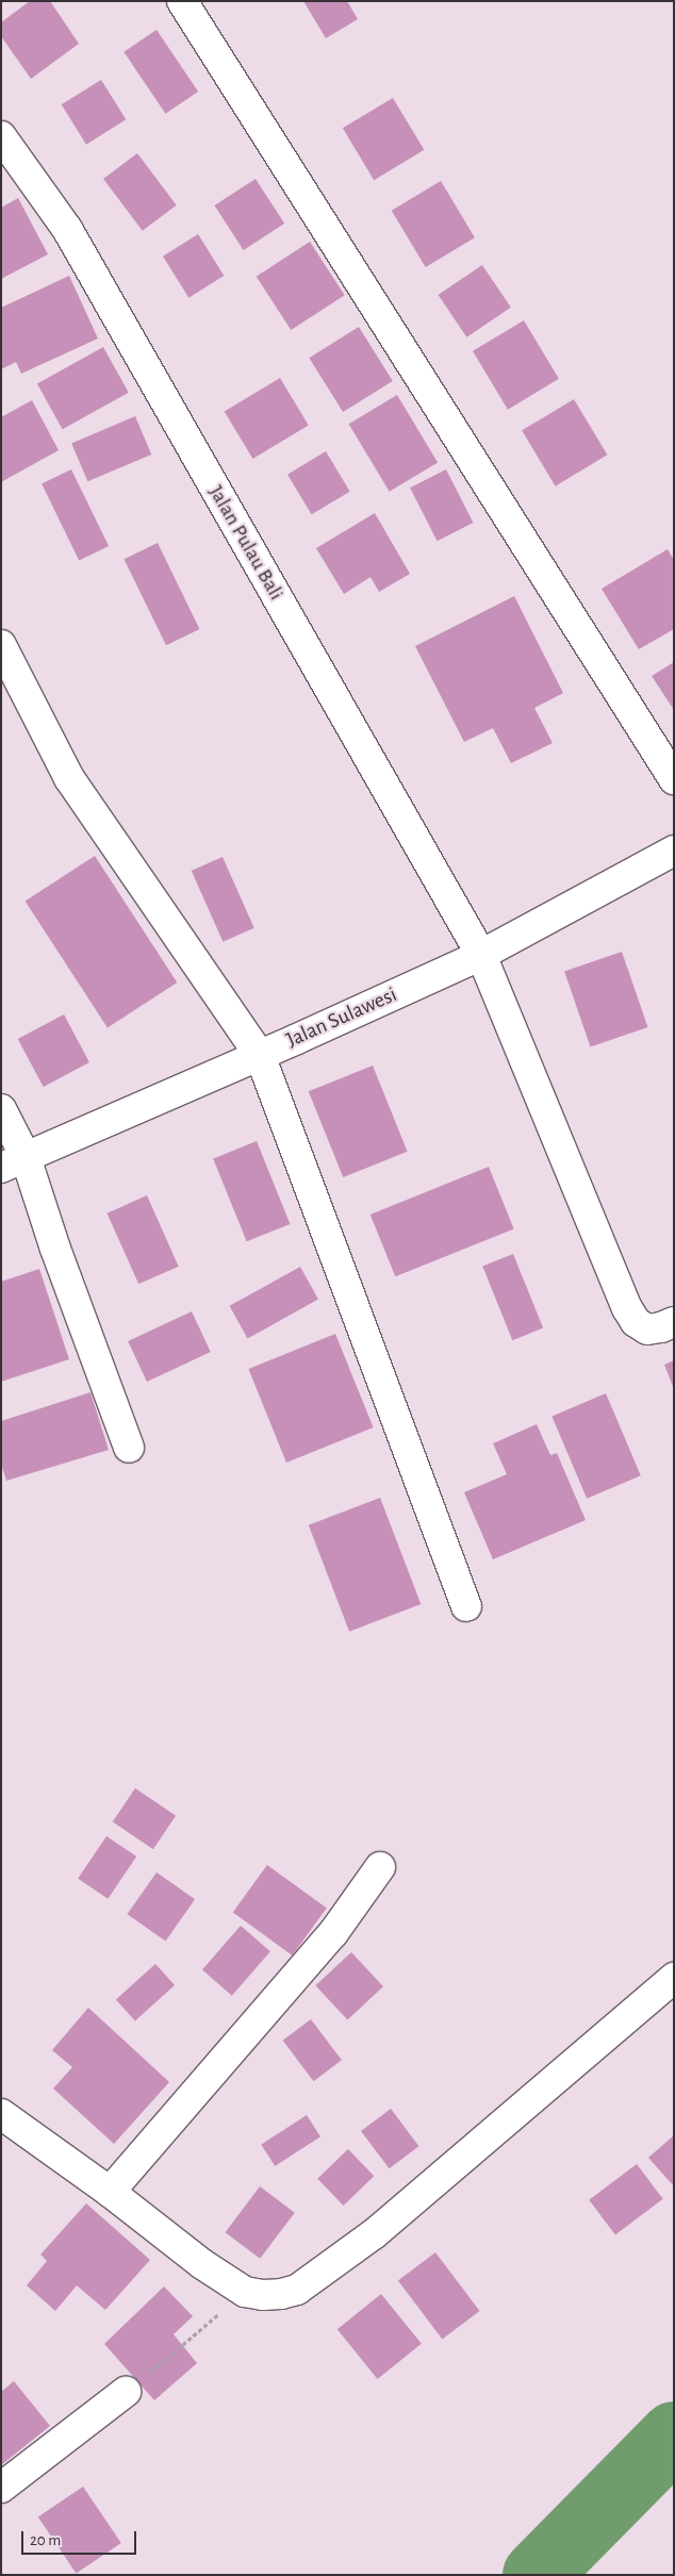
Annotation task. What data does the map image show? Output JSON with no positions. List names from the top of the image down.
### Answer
{
  "streets": {
    "street": ["Jalan Pulau Bali", "Jalan Sulawesi"]
  },
  "crossings": [
    ["Jalan Pulau Bali", "Jalan Sulawesi"]
  ],
  "scale_bar": "20 m"
}
